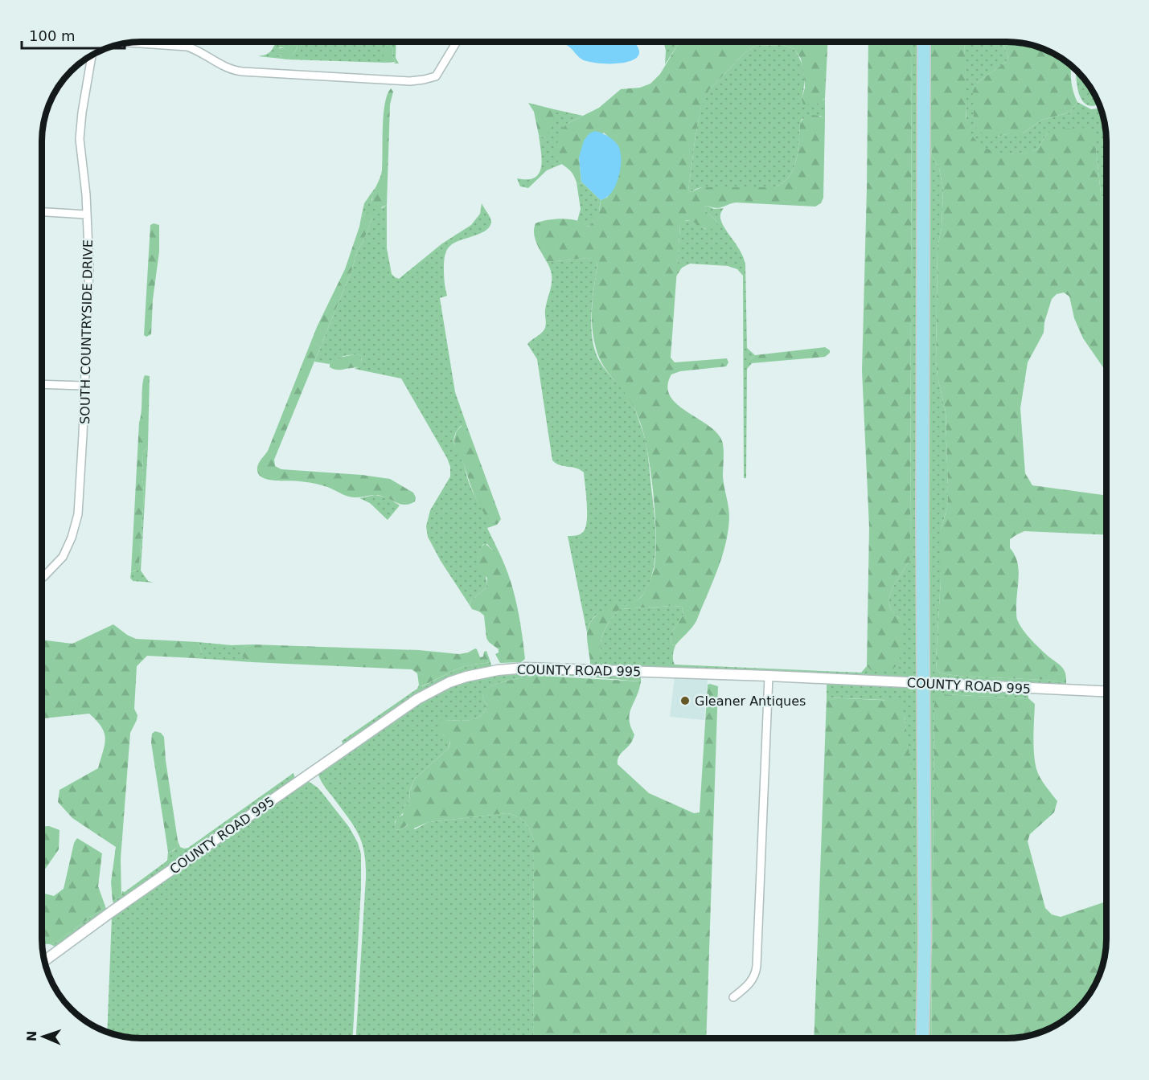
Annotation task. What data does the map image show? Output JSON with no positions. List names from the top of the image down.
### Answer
{
  "streets": {
    "street": ["SOUTH COUNTRYSIDE DRIVE", "COUNTY ROAD 995"]
  },
  "places": ["Gleaner Antiques"],
  "scale_bar": "100 m",
  "north": "left"
}
